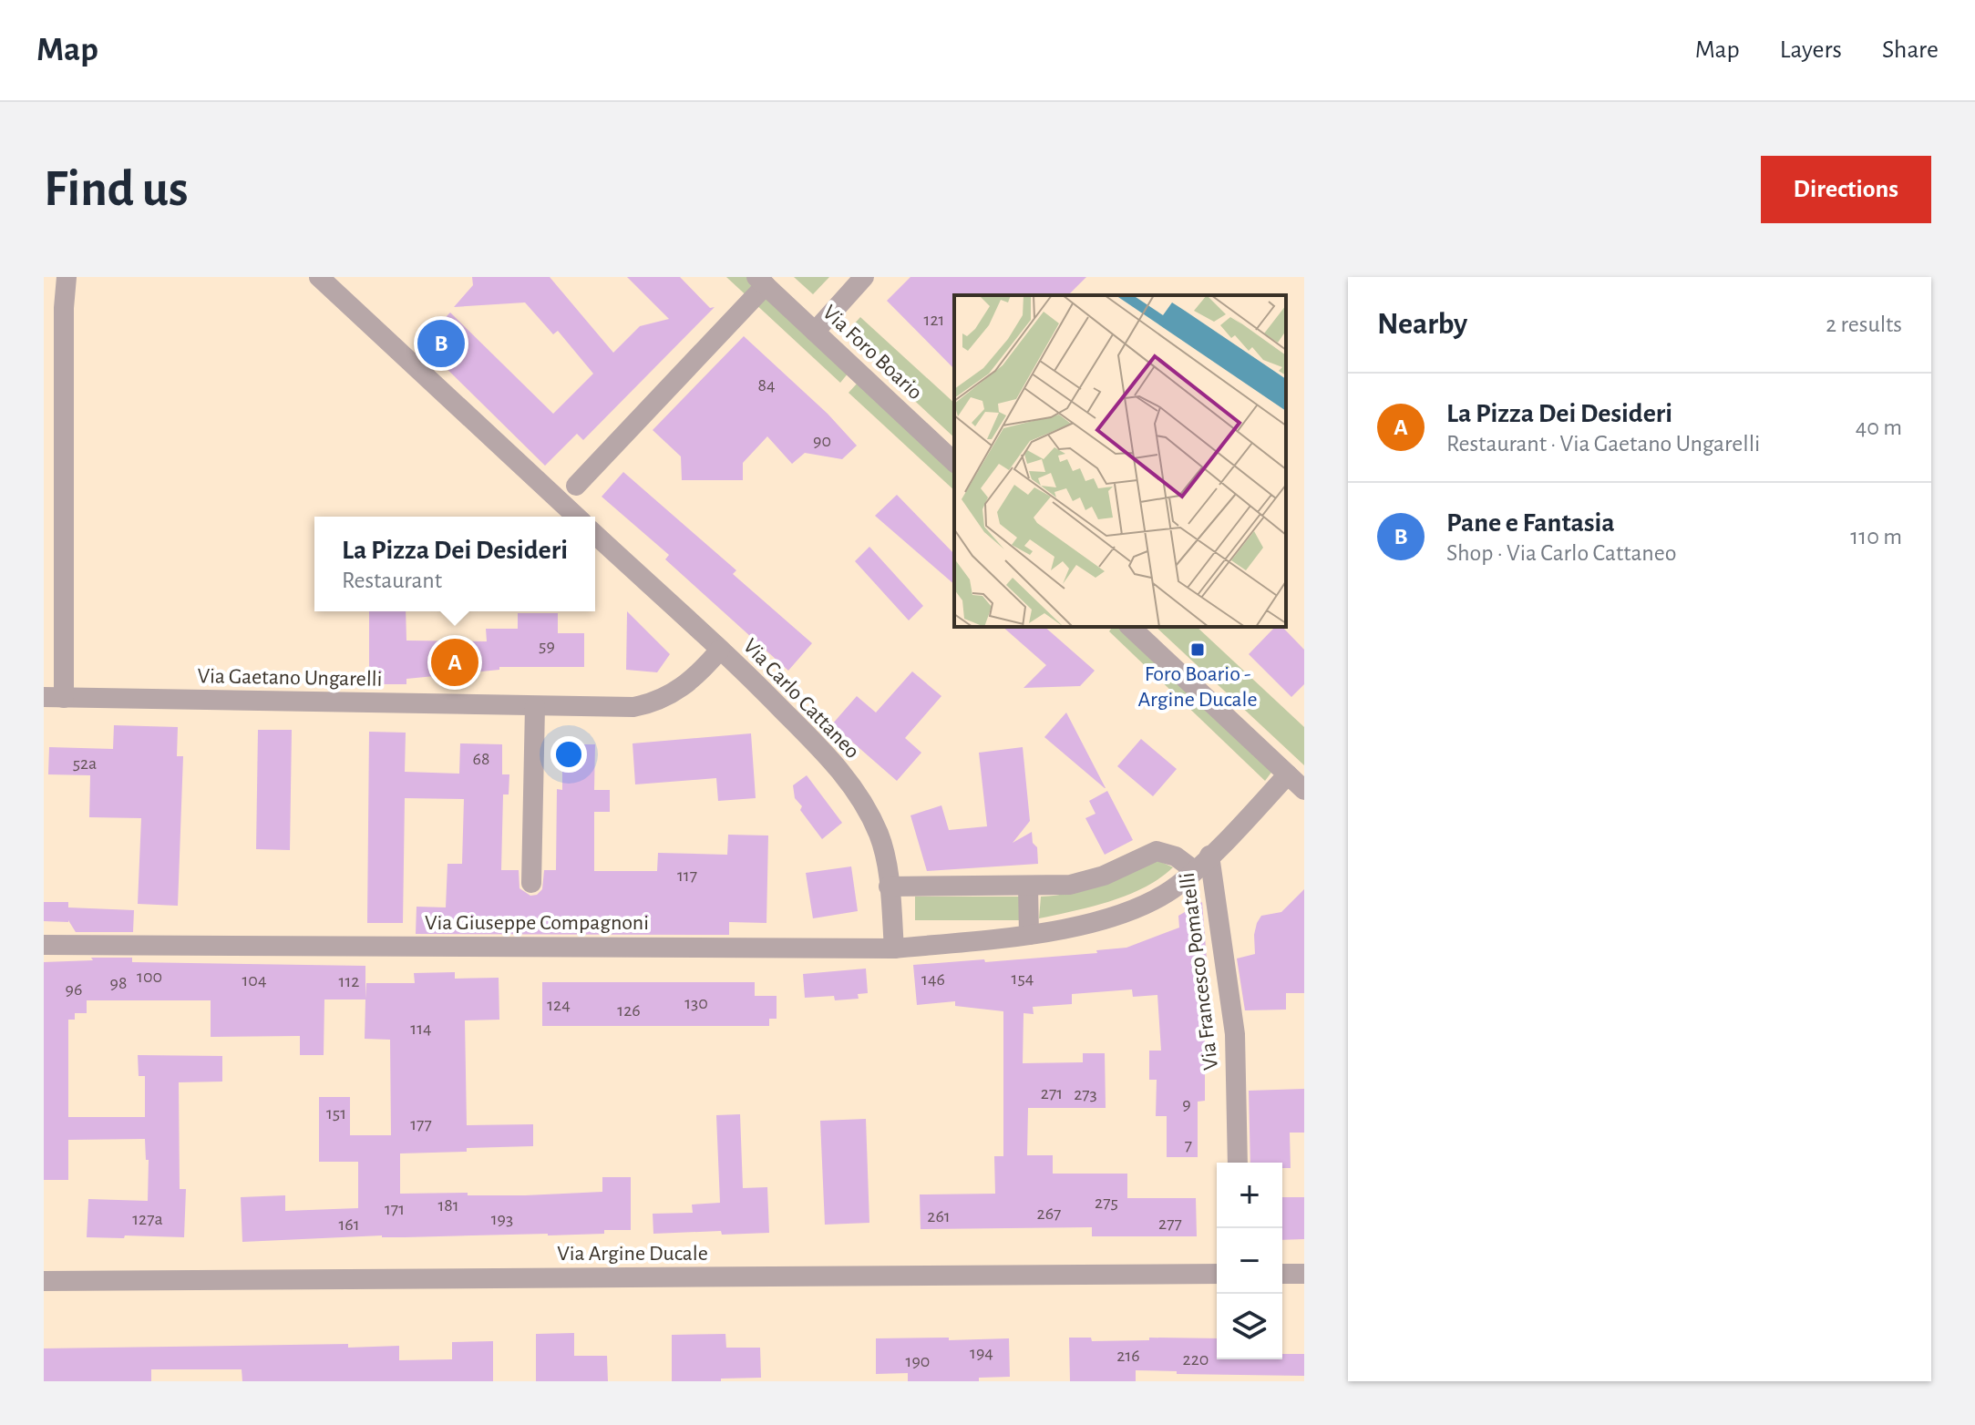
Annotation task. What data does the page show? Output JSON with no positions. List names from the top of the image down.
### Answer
{
  "streets": {
    "street": [
      "Via Foro Boario",
      "Via Gaetano Ungarelli",
      "Via Carlo Cattaneo",
      "Via Giuseppe Compagnoni",
      "Via Francesco Pomatelli",
      "Via Argine Ducale"
    ]
  },
  "crossings": [
    ["Via Gaetano Ungarelli", "Via Carlo Cattaneo"],
    ["Via Carlo Cattaneo", "Via Giuseppe Compagnoni"],
    ["Via Giuseppe Compagnoni", "Via Francesco Pomatelli"]
  ],
  "places": {
    "transit": ["Foro Boario - Argine Ducale"]
  },
  "house_numbers": [
    "121",
    "84",
    "90",
    "59",
    "68",
    "52a",
    "117",
    "100",
    "154",
    "146",
    "104",
    "112",
    "98",
    "96",
    "130",
    "124",
    "126",
    "114",
    "271",
    "273",
    "9",
    "151",
    "177",
    "7",
    "275",
    "181",
    "171",
    "267",
    "261",
    "127a",
    "193",
    "277",
    "161",
    "194",
    "216",
    "220",
    "190"
  ],
  "page": {
    "header": "Map",
    "nav": ["Map", "Layers", "Share"],
    "buttons": "Directions",
    "title": "Find us",
    "heading": ["Nearby", "2 results"],
    "pins": ["B", "A"],
    "list": [
      {
        "mark": "A",
        "name": "La Pizza Dei Desideri",
        "note": "Restaurant · Via Gaetano Ungarelli",
        "value": "40 m"
      },
      {
        "mark": "B",
        "name": "Pane e Fantasia",
        "note": "Shop · Via Carlo Cattaneo",
        "value": "110 m"
      }
    ],
    "popup": ["La Pizza Dei Desideri", "Restaurant"],
    "map_buttons": ["+", "−"]
  }
}
